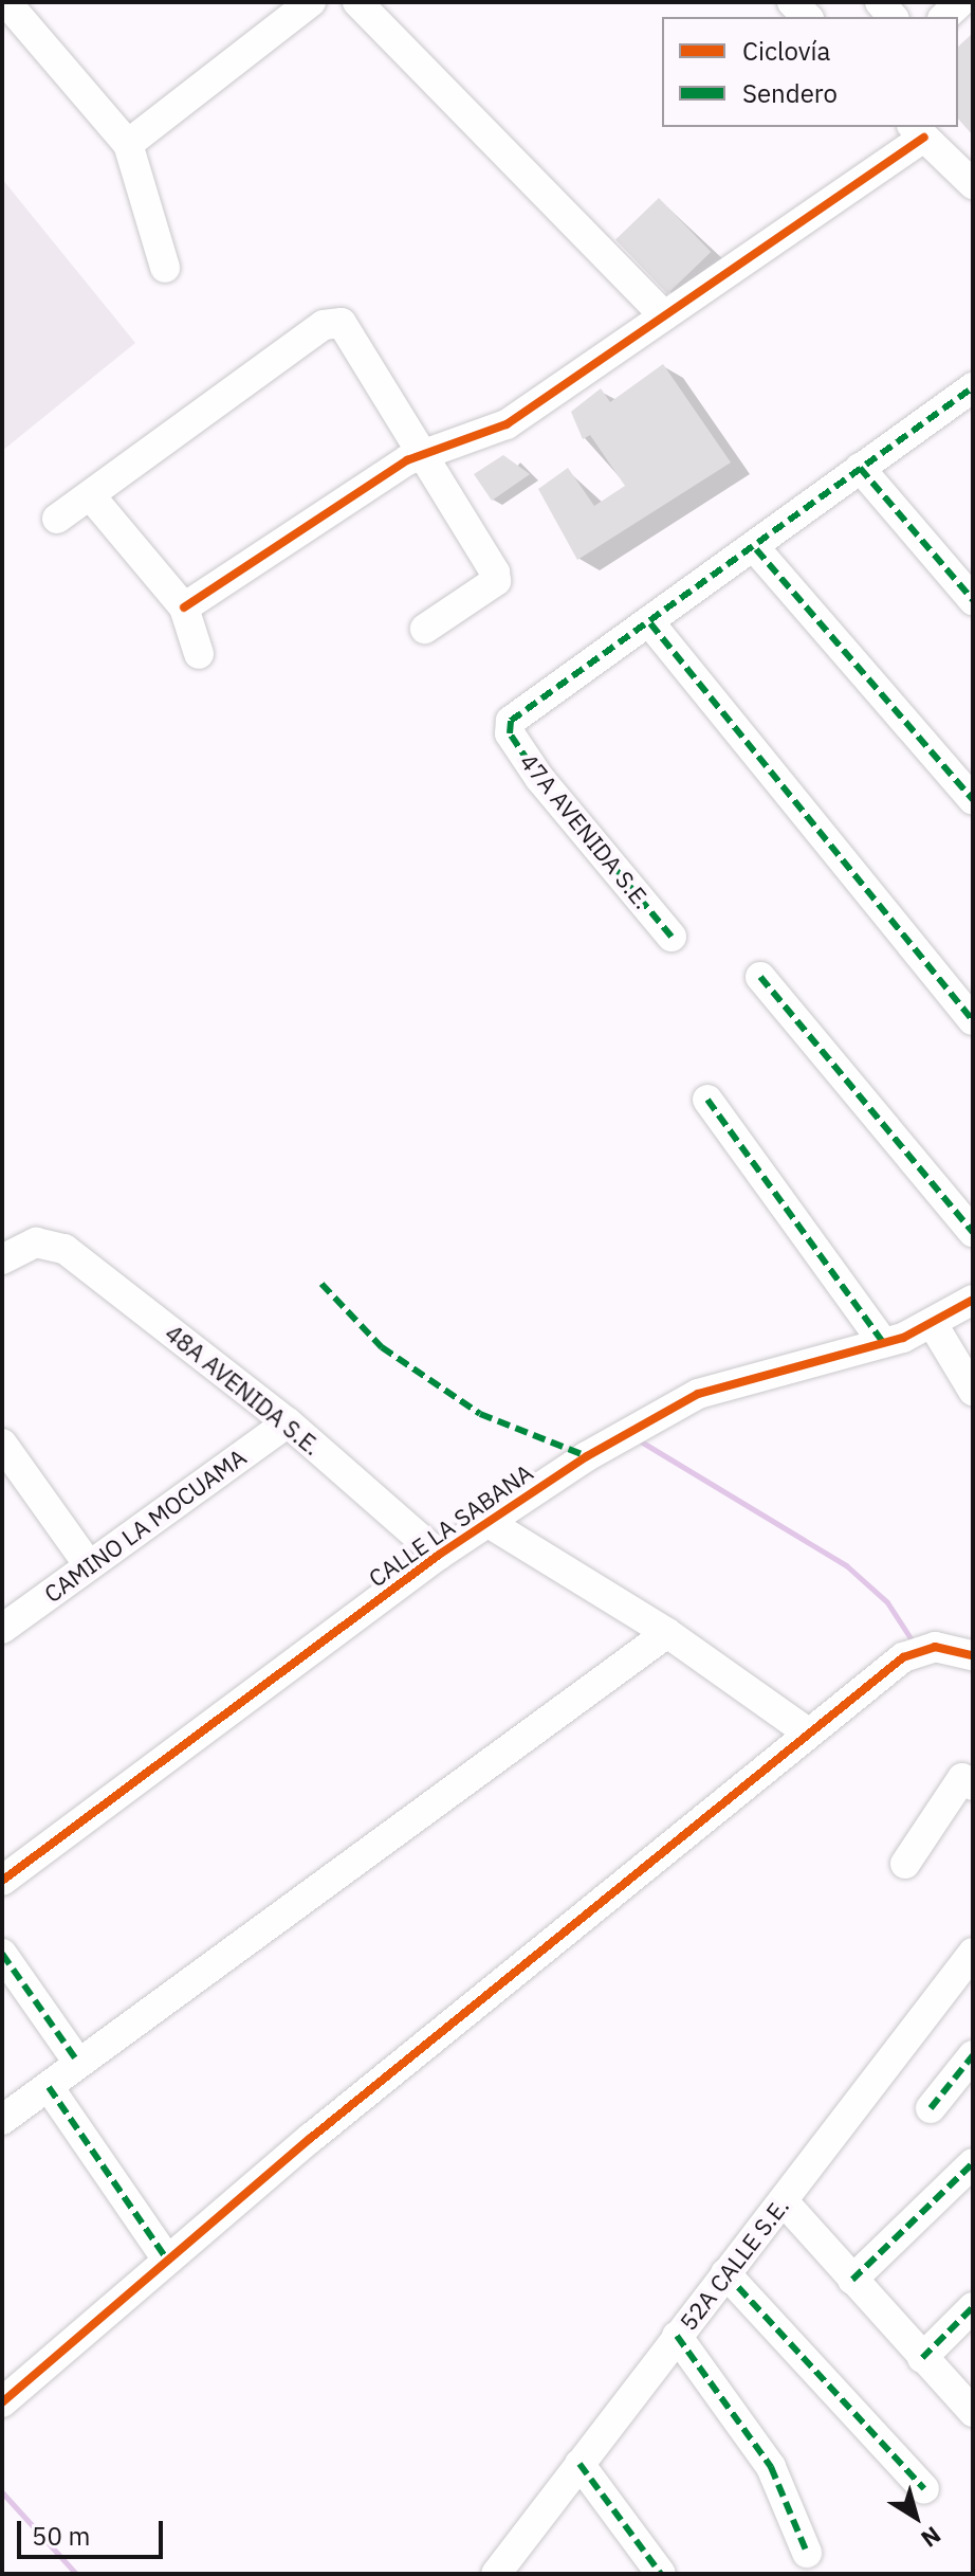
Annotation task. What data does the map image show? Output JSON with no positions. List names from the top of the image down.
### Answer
{
  "streets": {
    "street": [
      "47A AVENIDA S.E.",
      "48A AVENIDA S.E.",
      "CAMINO LA MOCUAMA",
      "CALLE LA SABANA",
      "52A CALLE S.E."
    ]
  },
  "crossings": [
    ["48A AVENIDA S.E.", "CAMINO LA MOCUAMA"],
    ["48A AVENIDA S.E.", "CALLE LA SABANA"]
  ],
  "legend": ["Ciclovía", "Sendero"],
  "scale_bar": "50 m",
  "north": "bottom right"
}
